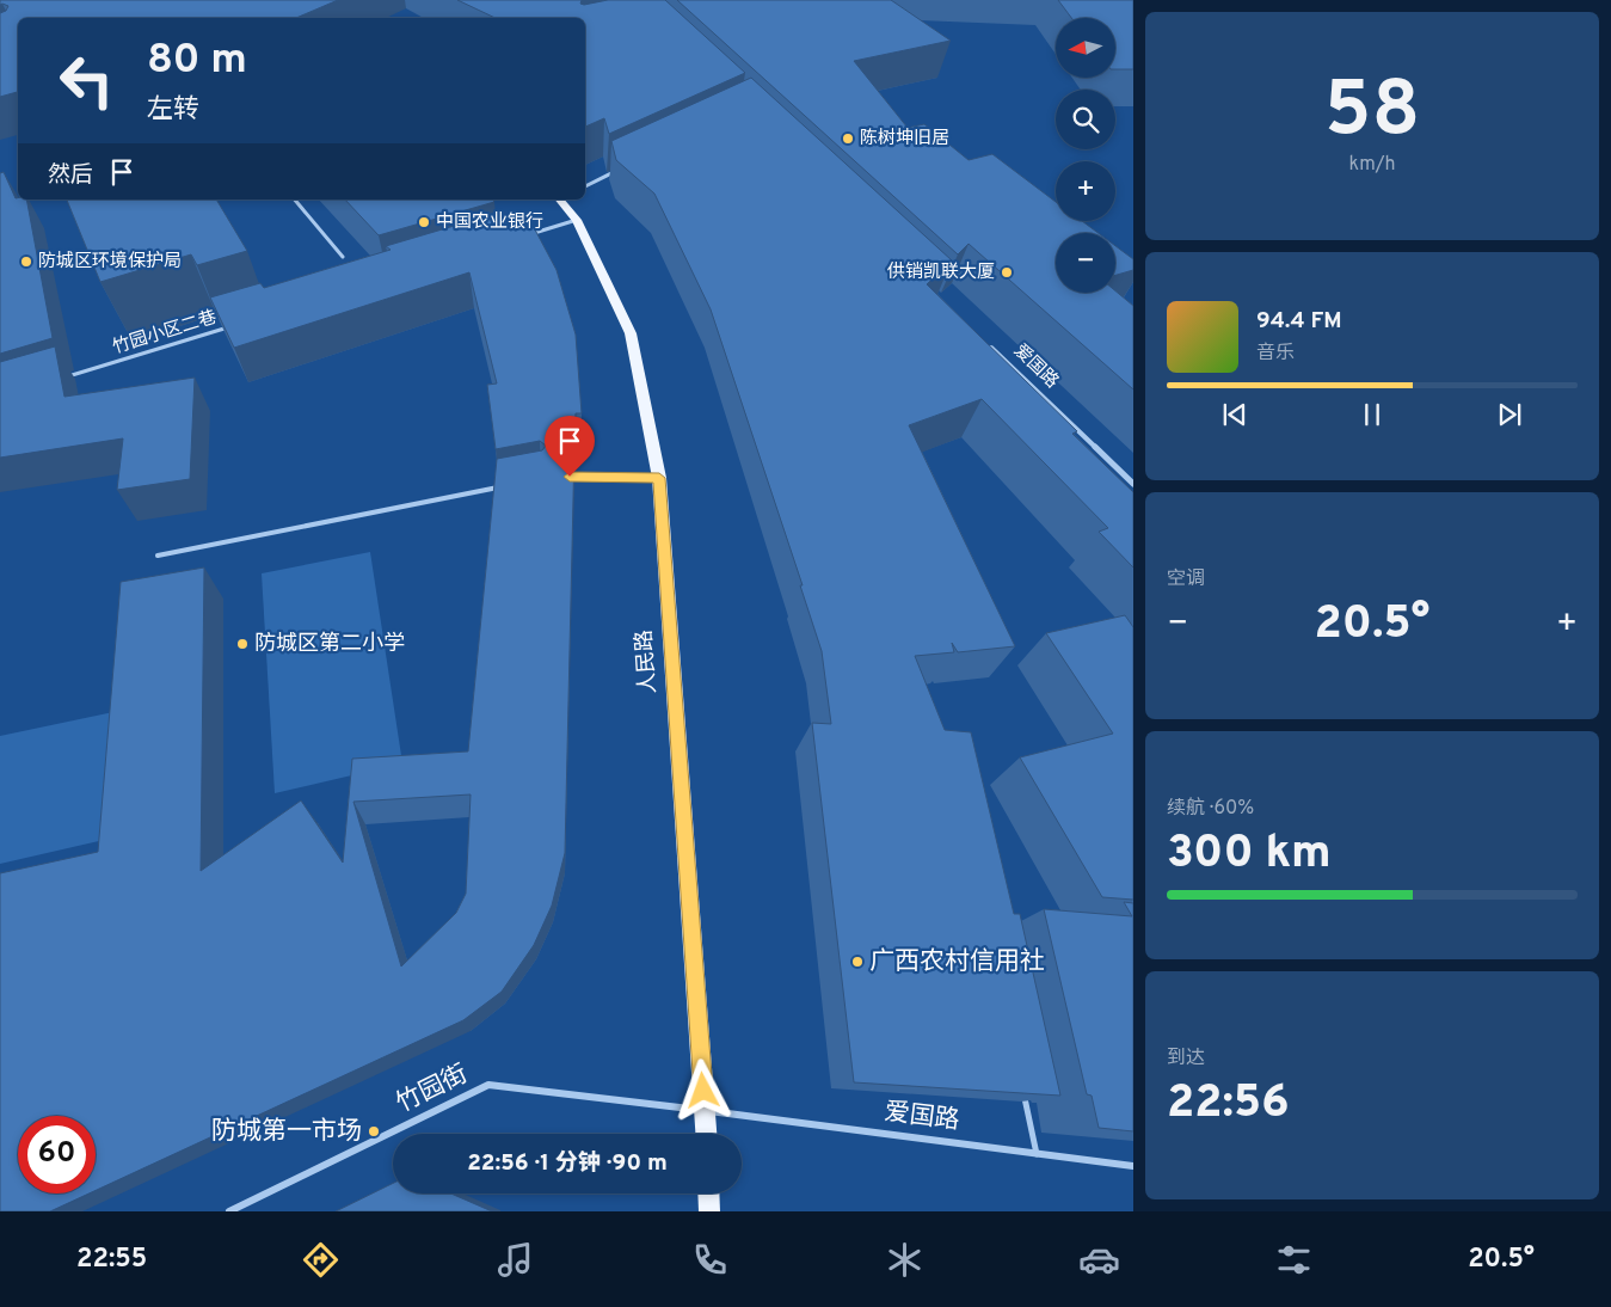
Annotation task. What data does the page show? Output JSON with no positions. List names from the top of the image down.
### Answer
{
  "streets": {
    "main road": ["人民路"],
    "street": ["爱国路", "竹园街"],
    "lane": ["竹园小区二巷"]
  },
  "crossings": [
    ["爱国路", "人民路"],
    ["爱国路", "竹园街"],
    ["人民路", "竹园街"]
  ],
  "places": [
    "陈树坤旧居",
    "中国农业银行",
    "防城区环境保护局",
    "供销凯联大厦",
    "防城区第二小学",
    "广西农村信用社",
    "防城第一市场"
  ],
  "north": "left",
  "page": {
    "tile": [
      ["58", "km/h"],
      "空调",
      ["续航 · 60%", "300 km"],
      ["到达", "22:56"]
    ],
    "map_buttons": ["+", "−"],
    "turn": ["80 m", "左转"],
    "then": "然后",
    "song": ["94.4 FM", "音乐"],
    "heat": ["−", "20.5°", "+"],
    "limit": "60",
    "trip": "22:56 · 1 分钟 · 90 m",
    "tabs": ["22:55", "20.5°"]
  }
}
